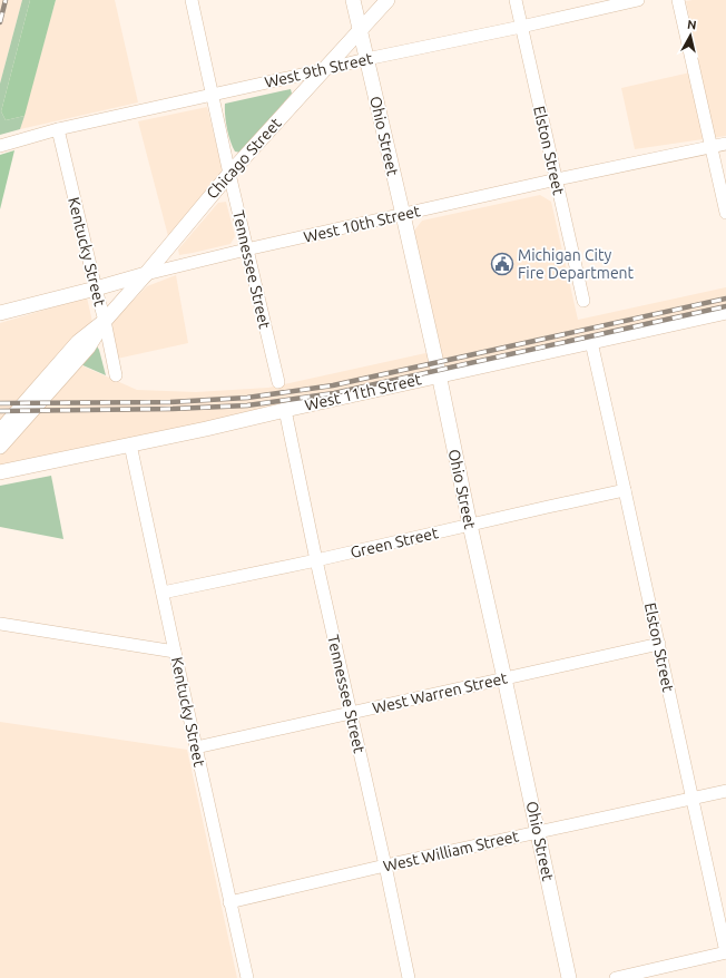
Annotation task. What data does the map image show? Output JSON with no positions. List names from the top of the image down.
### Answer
{
  "streets": {
    "street": [
      "West 9th Street",
      "Ohio Street",
      "Elston Street",
      "Chicago Street",
      "West 10th Street",
      "Kentucky Street",
      "Tennessee Street",
      "West 11th Street",
      "Green Street",
      "West Warren Street",
      "West William Street"
    ]
  },
  "crossings": [
    ["West 9th Street", "Ohio Street"],
    ["West 9th Street", "Elston Street"],
    ["West 9th Street", "Chicago Street"],
    ["West 9th Street", "Kentucky Street"],
    ["West 9th Street", "Tennessee Street"],
    ["Ohio Street", "Chicago Street"],
    ["Ohio Street", "West 10th Street"],
    ["Ohio Street", "West 11th Street"],
    ["Ohio Street", "Green Street"],
    ["Ohio Street", "West Warren Street"],
    ["Ohio Street", "West William Street"],
    ["Elston Street", "West 10th Street"],
    ["Elston Street", "West 11th Street"],
    ["Elston Street", "Green Street"],
    ["Elston Street", "West Warren Street"],
    ["Elston Street", "West William Street"],
    ["Chicago Street", "West 10th Street"],
    ["Chicago Street", "Kentucky Street"],
    ["Chicago Street", "Tennessee Street"],
    ["West 10th Street", "Kentucky Street"],
    ["West 10th Street", "Tennessee Street"],
    ["Kentucky Street", "West 11th Street"],
    ["Kentucky Street", "Green Street"],
    ["Kentucky Street", "West Warren Street"],
    ["Kentucky Street", "West William Street"],
    ["Tennessee Street", "West 11th Street"],
    ["Tennessee Street", "Green Street"],
    ["Tennessee Street", "West Warren Street"],
    ["Tennessee Street", "West William Street"]
  ],
  "places": {
    "public building": ["Michigan City Fire Department"]
  },
  "north": "top"
}
